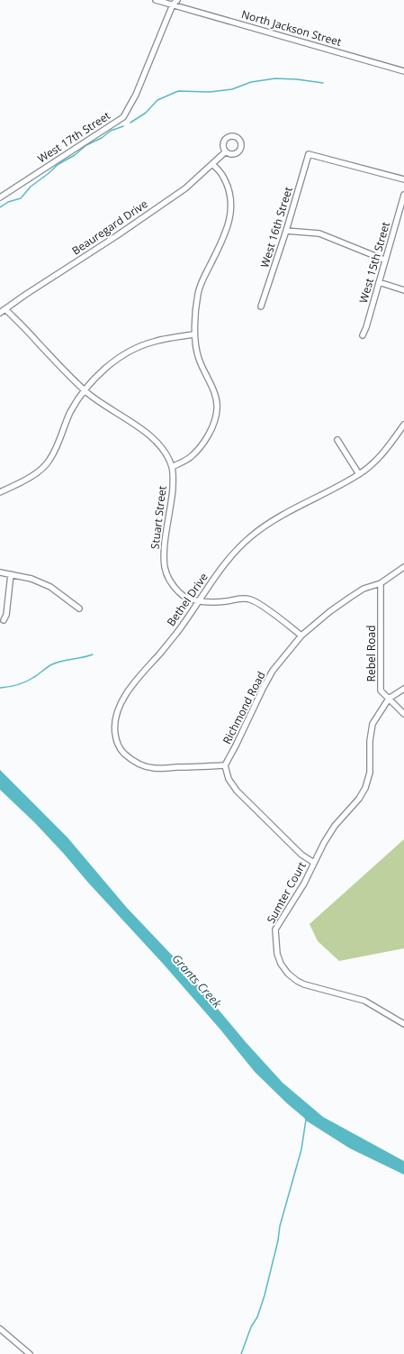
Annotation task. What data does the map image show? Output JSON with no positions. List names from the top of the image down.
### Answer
{
  "streets": {
    "street": [
      "North Jackson Street",
      "West 17th Street",
      "Beauregard Drive",
      "West 16th Street",
      "West 15th Street",
      "Stuart Street",
      "Bethel Drive",
      "Rebel Road",
      "Richmond Road",
      "Sumter Court"
    ]
  },
  "crossings": [
    ["North Jackson Street", "West 17th Street"],
    ["Beauregard Drive", "Stuart Street"],
    ["Stuart Street", "Bethel Drive"],
    ["Stuart Street", "Richmond Road"],
    ["Bethel Drive", "Richmond Road"],
    ["Rebel Road", "Richmond Road"],
    ["Rebel Road", "Sumter Court"]
  ],
  "water": ["Grants Creek"]
}
